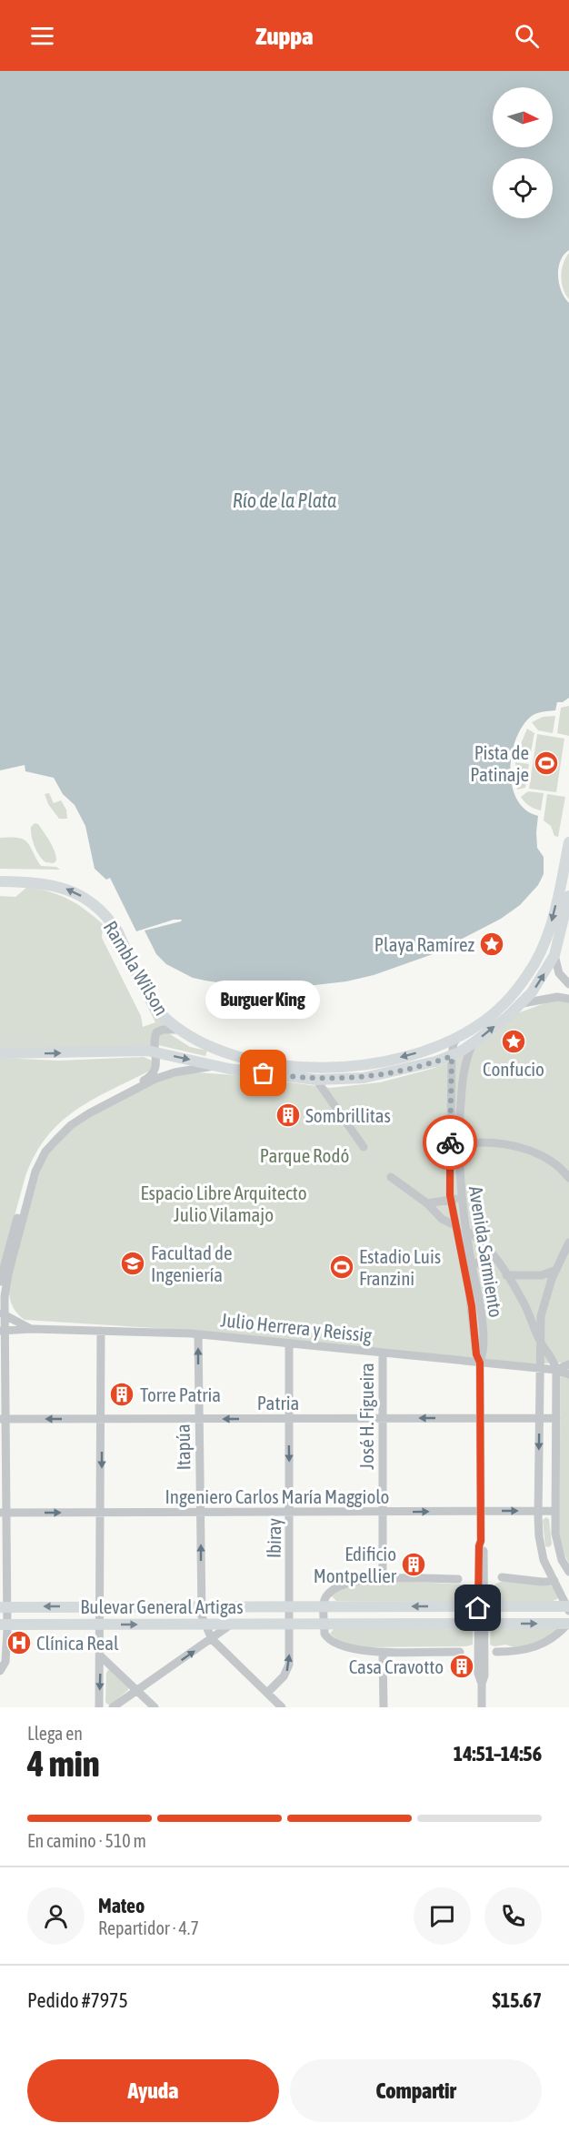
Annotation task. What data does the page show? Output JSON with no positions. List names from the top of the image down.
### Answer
{
  "streets": {
    "main road": ["Rambla Wilson", "Bulevar General Artigas"],
    "street": [
      "Avenida Sarmiento",
      "Julio Herrera y Reissig",
      "Patria",
      "José H. Figueira",
      "Itapúa",
      "Ingeniero Carlos María Maggiolo",
      "Ibiray"
    ]
  },
  "crossings": [
    ["Rambla Wilson", "Avenida Sarmiento"],
    ["Avenida Sarmiento", "Julio Herrera y Reissig"],
    ["Avenida Sarmiento", "Patria"],
    ["Avenida Sarmiento", "Ingeniero Carlos María Maggiolo"],
    ["Julio Herrera y Reissig", "José H. Figueira"],
    ["Julio Herrera y Reissig", "Itapúa"],
    ["Julio Herrera y Reissig", "Ibiray"],
    ["Patria", "José H. Figueira"],
    ["Patria", "Itapúa"],
    ["Patria", "Ibiray"],
    ["José H. Figueira", "Ingeniero Carlos María Maggiolo"],
    ["Itapúa", "Ingeniero Carlos María Maggiolo"],
    ["Itapúa", "Bulevar General Artigas"],
    ["Ingeniero Carlos María Maggiolo", "Ibiray"],
    ["Ibiray", "Bulevar General Artigas"]
  ],
  "one_way": ["Patria", "Itapúa"],
  "water": ["Río de la Plata"],
  "parks": ["Parque Rodó", "Espacio Libre Arquitecto Julio Vilamajo"],
  "places": {
    "sports": ["Pista de Patinaje", "Estadio Luis Franzini"],
    "place": ["Playa Ramírez", "Confucio"],
    "other": ["Burguer King"],
    "building": [
      "Sombrillitas",
      "Torre Patria",
      "Edificio Montpellier",
      "Casa Cravotto"
    ],
    "school or university": ["Facultad de Ingeniería"],
    "hospital": ["Clínica Real"]
  },
  "north": "right",
  "page": {
    "header": "Zuppa",
    "bubble": "Burguer King",
    "heading": ["4 min", "Llega en", "14:51–14:56"],
    "panel": [
      "Mateo",
      "Repartidor · 4.7",
      "Pedido #7975",
      "$15.67"
    ],
    "bar": "En camino · 510 m",
    "buttons": ["Ayuda", "Compartir"]
  }
}
